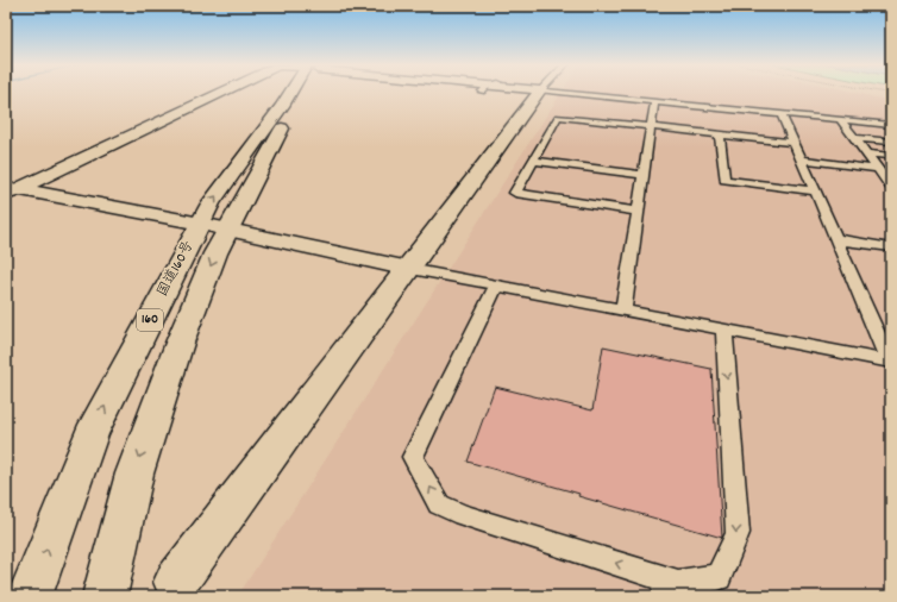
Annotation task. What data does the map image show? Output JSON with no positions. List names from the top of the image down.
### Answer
{
  "streets": {
    "main road": ["国道160号", "160"]
  }
}
